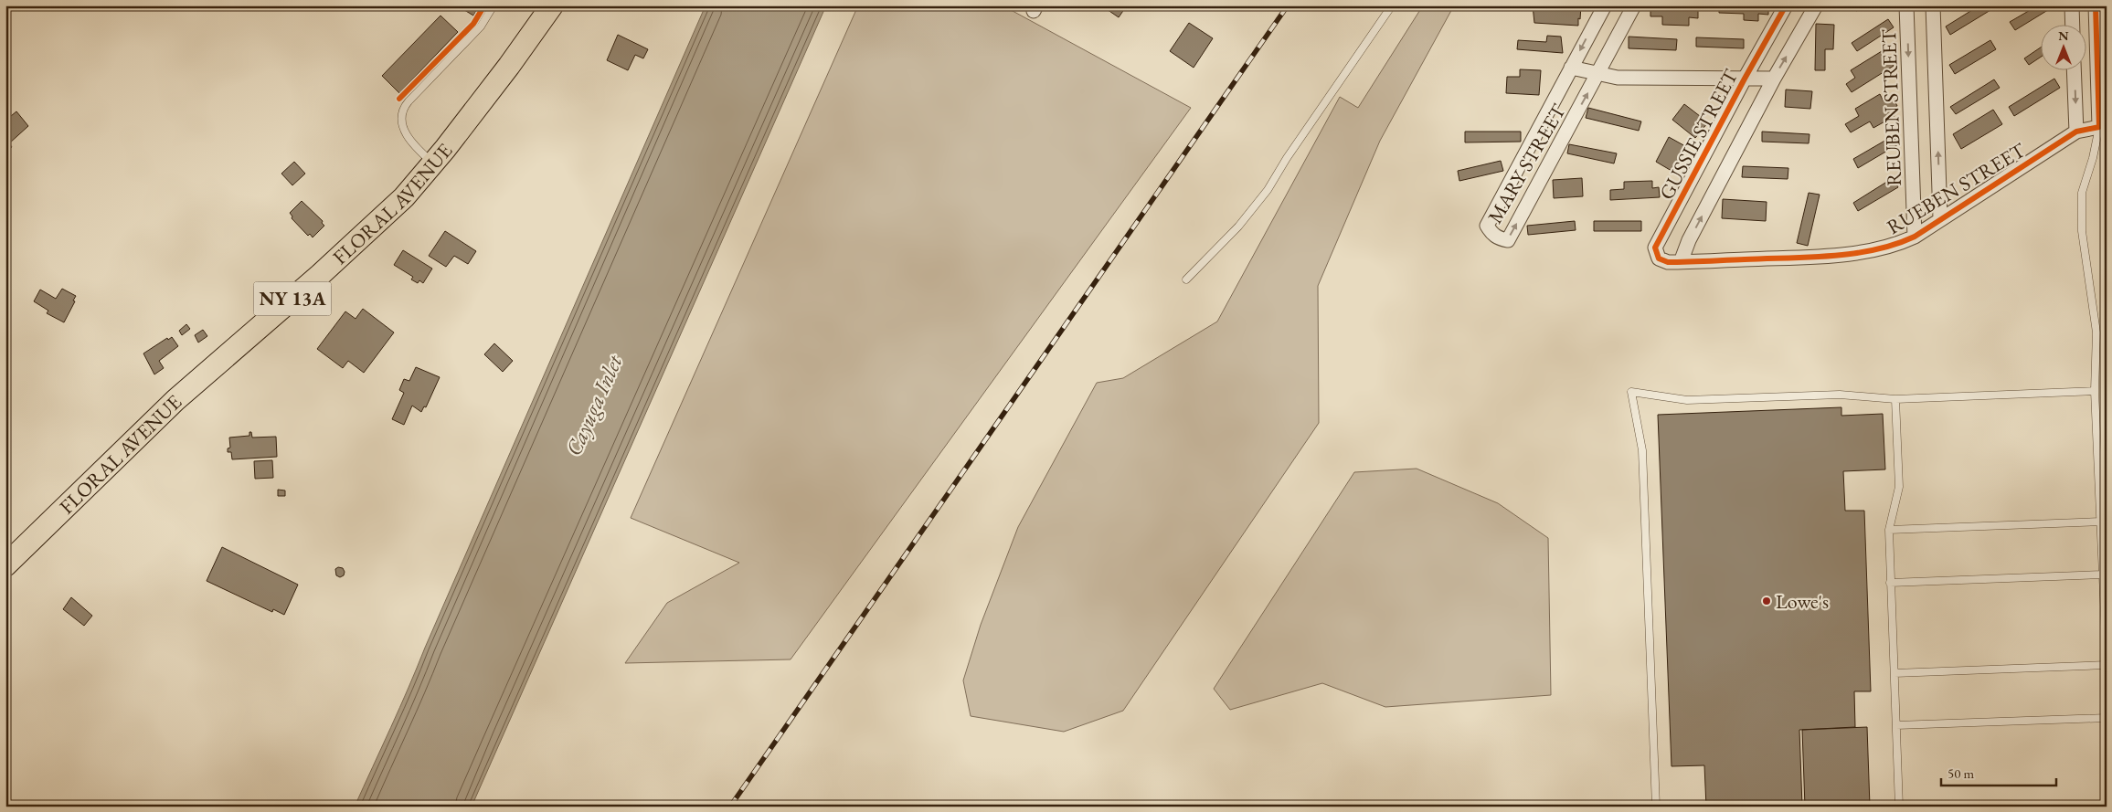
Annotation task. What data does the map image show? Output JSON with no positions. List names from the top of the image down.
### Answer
{
  "streets": {
    "main road": ["FLORAL AVENUE", "NY 13A"],
    "street": [
      "REUBEN STREET",
      "GUSSIE STREET",
      "MARY STREET",
      "RUEBEN STREET"
    ]
  },
  "crossings": [
    ["REUBEN STREET", "RUEBEN STREET"],
    ["GUSSIE STREET", "RUEBEN STREET"]
  ],
  "one_way": ["GUSSIE STREET"],
  "water": ["Cayuga Inlet"],
  "places": ["Lowe's"],
  "scale_bar": "50 m",
  "north": "top"
}
